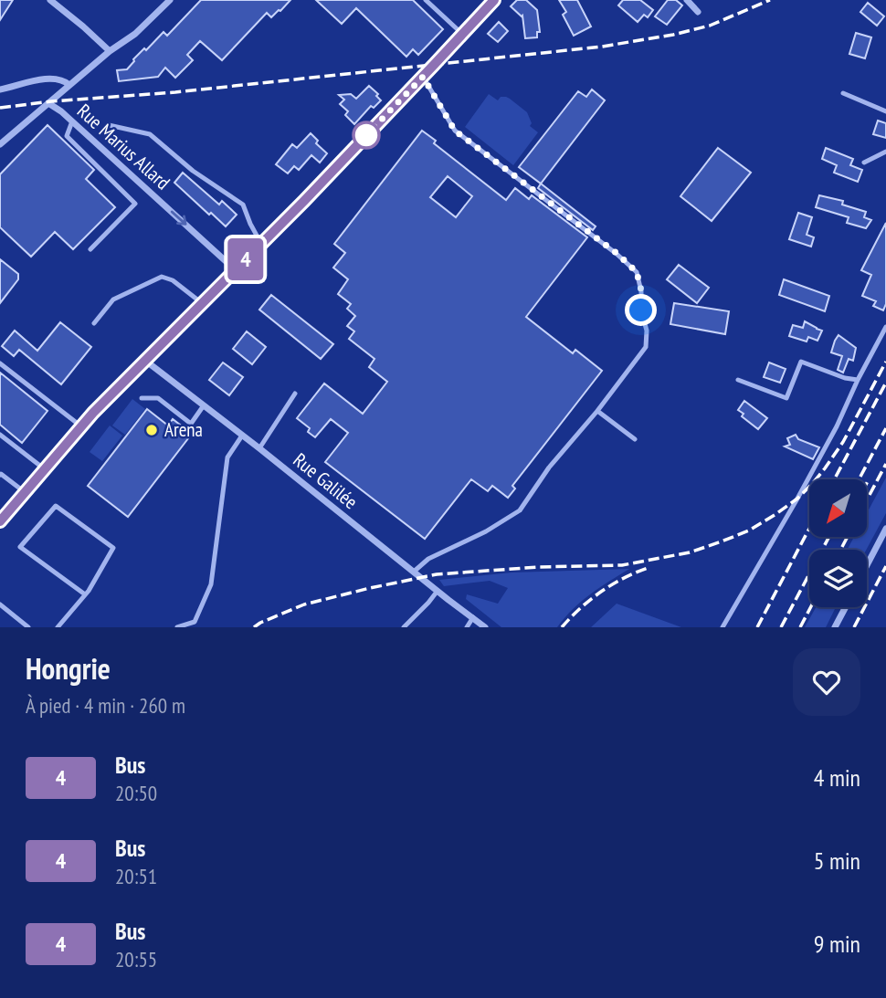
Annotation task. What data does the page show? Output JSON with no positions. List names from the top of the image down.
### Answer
{
  "streets": {
    "street": ["Rue Marius Allard", "Rue Galilée"]
  },
  "one_way": ["Rue Marius Allard"],
  "places": ["Arena"],
  "lines": ["bus line 4"],
  "north": "bottom left",
  "page": {
    "on_map": "4",
    "heading": ["Hongrie", "À pied · 4 min · 260 m"],
    "list": [
      {
        "mark": "4",
        "name": "Bus",
        "note": "20:50",
        "value": "4 min"
      },
      {
        "mark": "4",
        "name": "Bus",
        "note": "20:51",
        "value": "5 min"
      },
      {
        "mark": "4",
        "name": "Bus",
        "note": "20:55",
        "value": "9 min"
      }
    ]
  }
}
